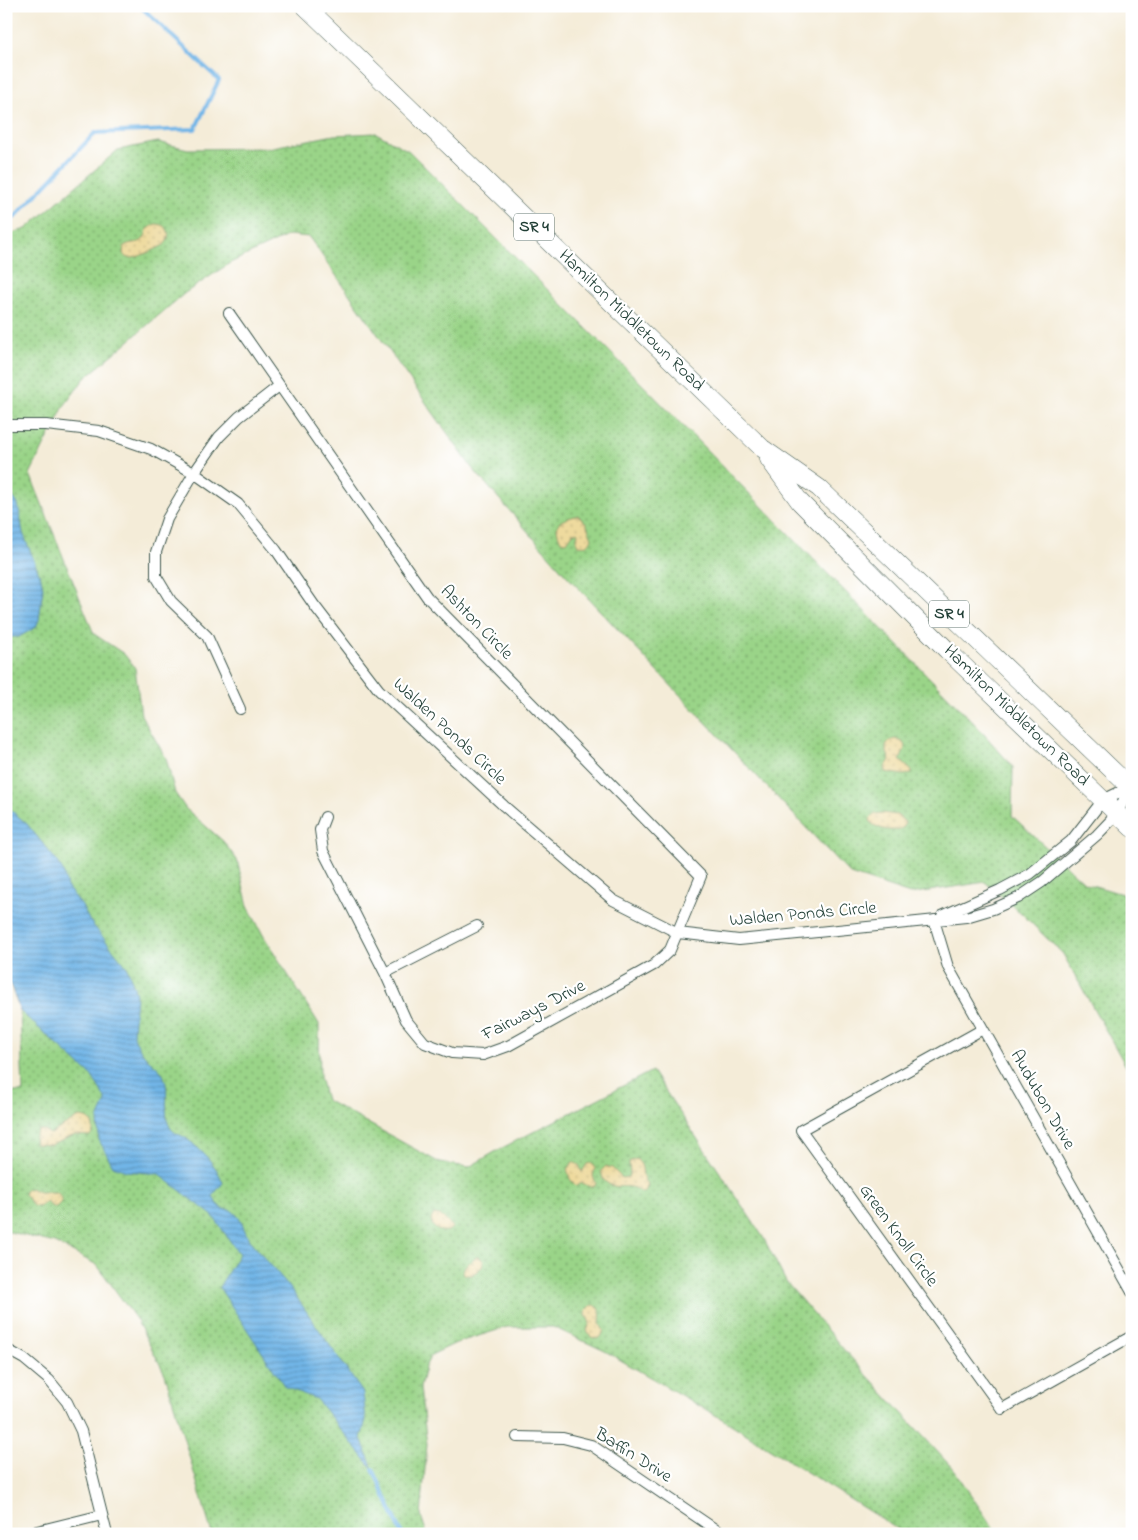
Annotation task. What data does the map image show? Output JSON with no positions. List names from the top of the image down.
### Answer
{
  "streets": {
    "highway": ["SR 4", "Hamilton Middletown Road"],
    "street": [
      "Ashton Circle",
      "Walden Ponds Circle",
      "Fairways Drive",
      "Audubon Drive",
      "Green Knoll Circle",
      "Baffin Drive"
    ]
  },
  "crossings": [
    ["Hamilton Middletown Road", "Walden Ponds Circle"],
    ["Ashton Circle", "Walden Ponds Circle"],
    ["Ashton Circle", "Fairways Drive"],
    ["Walden Ponds Circle", "Fairways Drive"],
    ["Walden Ponds Circle", "Audubon Drive"],
    ["Audubon Drive", "Green Knoll Circle"]
  ]
}
